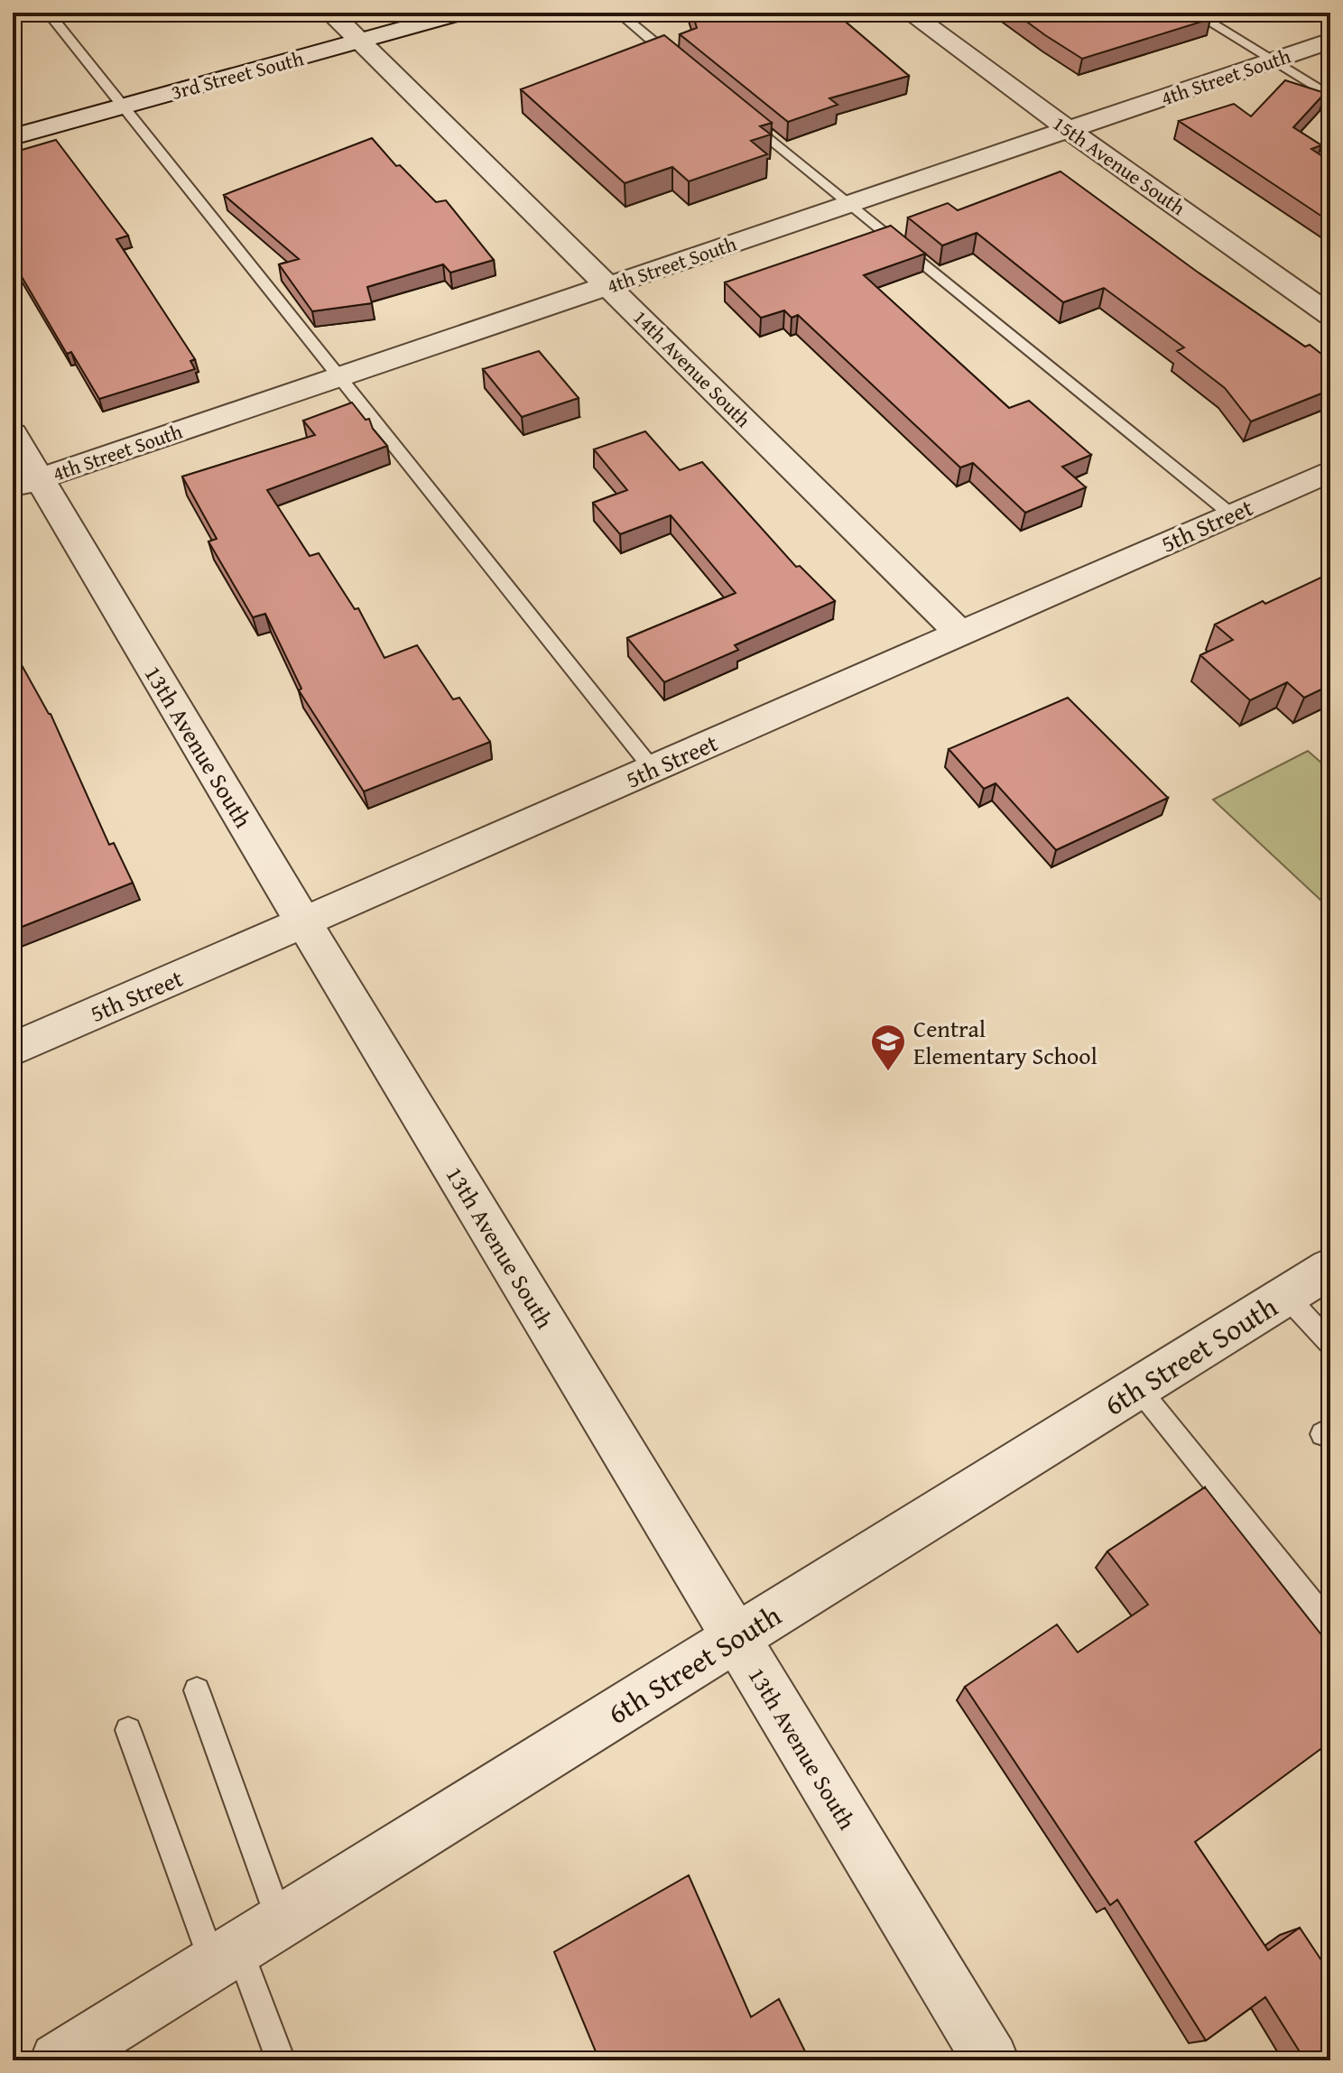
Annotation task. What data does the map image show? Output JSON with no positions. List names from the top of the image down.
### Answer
{
  "streets": {
    "street": [
      "3rd Street South",
      "4th Street South",
      "15th Avenue South",
      "14th Avenue South",
      "5th Street",
      "13th Avenue South",
      "6th Street South"
    ]
  },
  "crossings": [
    ["3rd Street South", "14th Avenue South"],
    ["4th Street South", "15th Avenue South"],
    ["4th Street South", "14th Avenue South"],
    ["4th Street South", "13th Avenue South"],
    ["14th Avenue South", "5th Street"],
    ["5th Street", "13th Avenue South"],
    ["13th Avenue South", "6th Street South"]
  ],
  "places": {
    "school or university": ["Central Elementary School"]
  }
}
